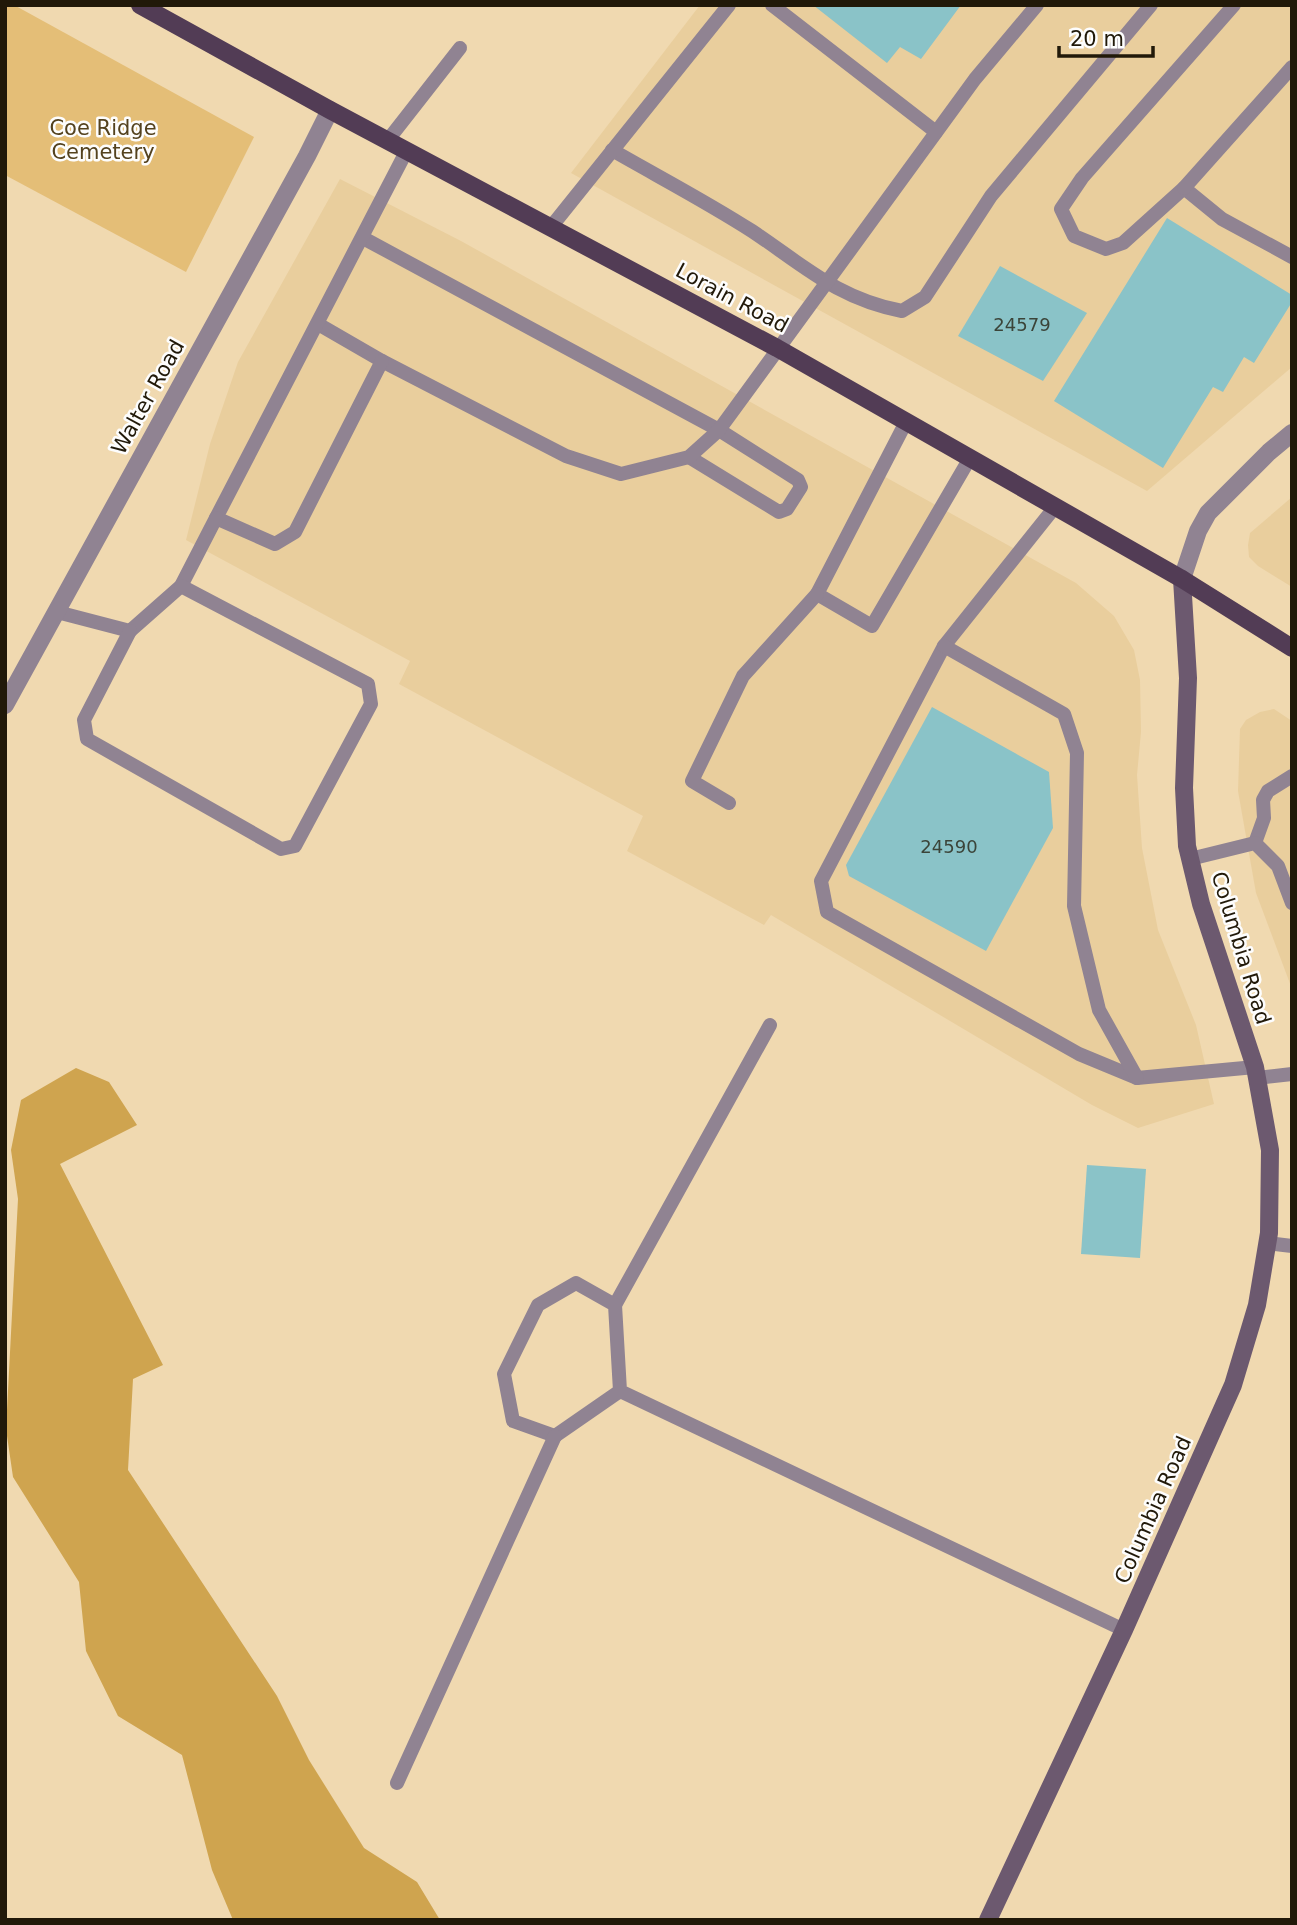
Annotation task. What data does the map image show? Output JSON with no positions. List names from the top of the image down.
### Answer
{
  "streets": {
    "main road": ["Lorain Road", "Columbia Road"],
    "street": ["Walter Road"]
  },
  "crossings": [
    ["Lorain Road", "Walter Road"],
    ["Lorain Road", "Columbia Road"]
  ],
  "parks": ["Coe Ridge Cemetery"],
  "house_numbers": ["24579", "24590"],
  "scale_bar": "20 m"
}
